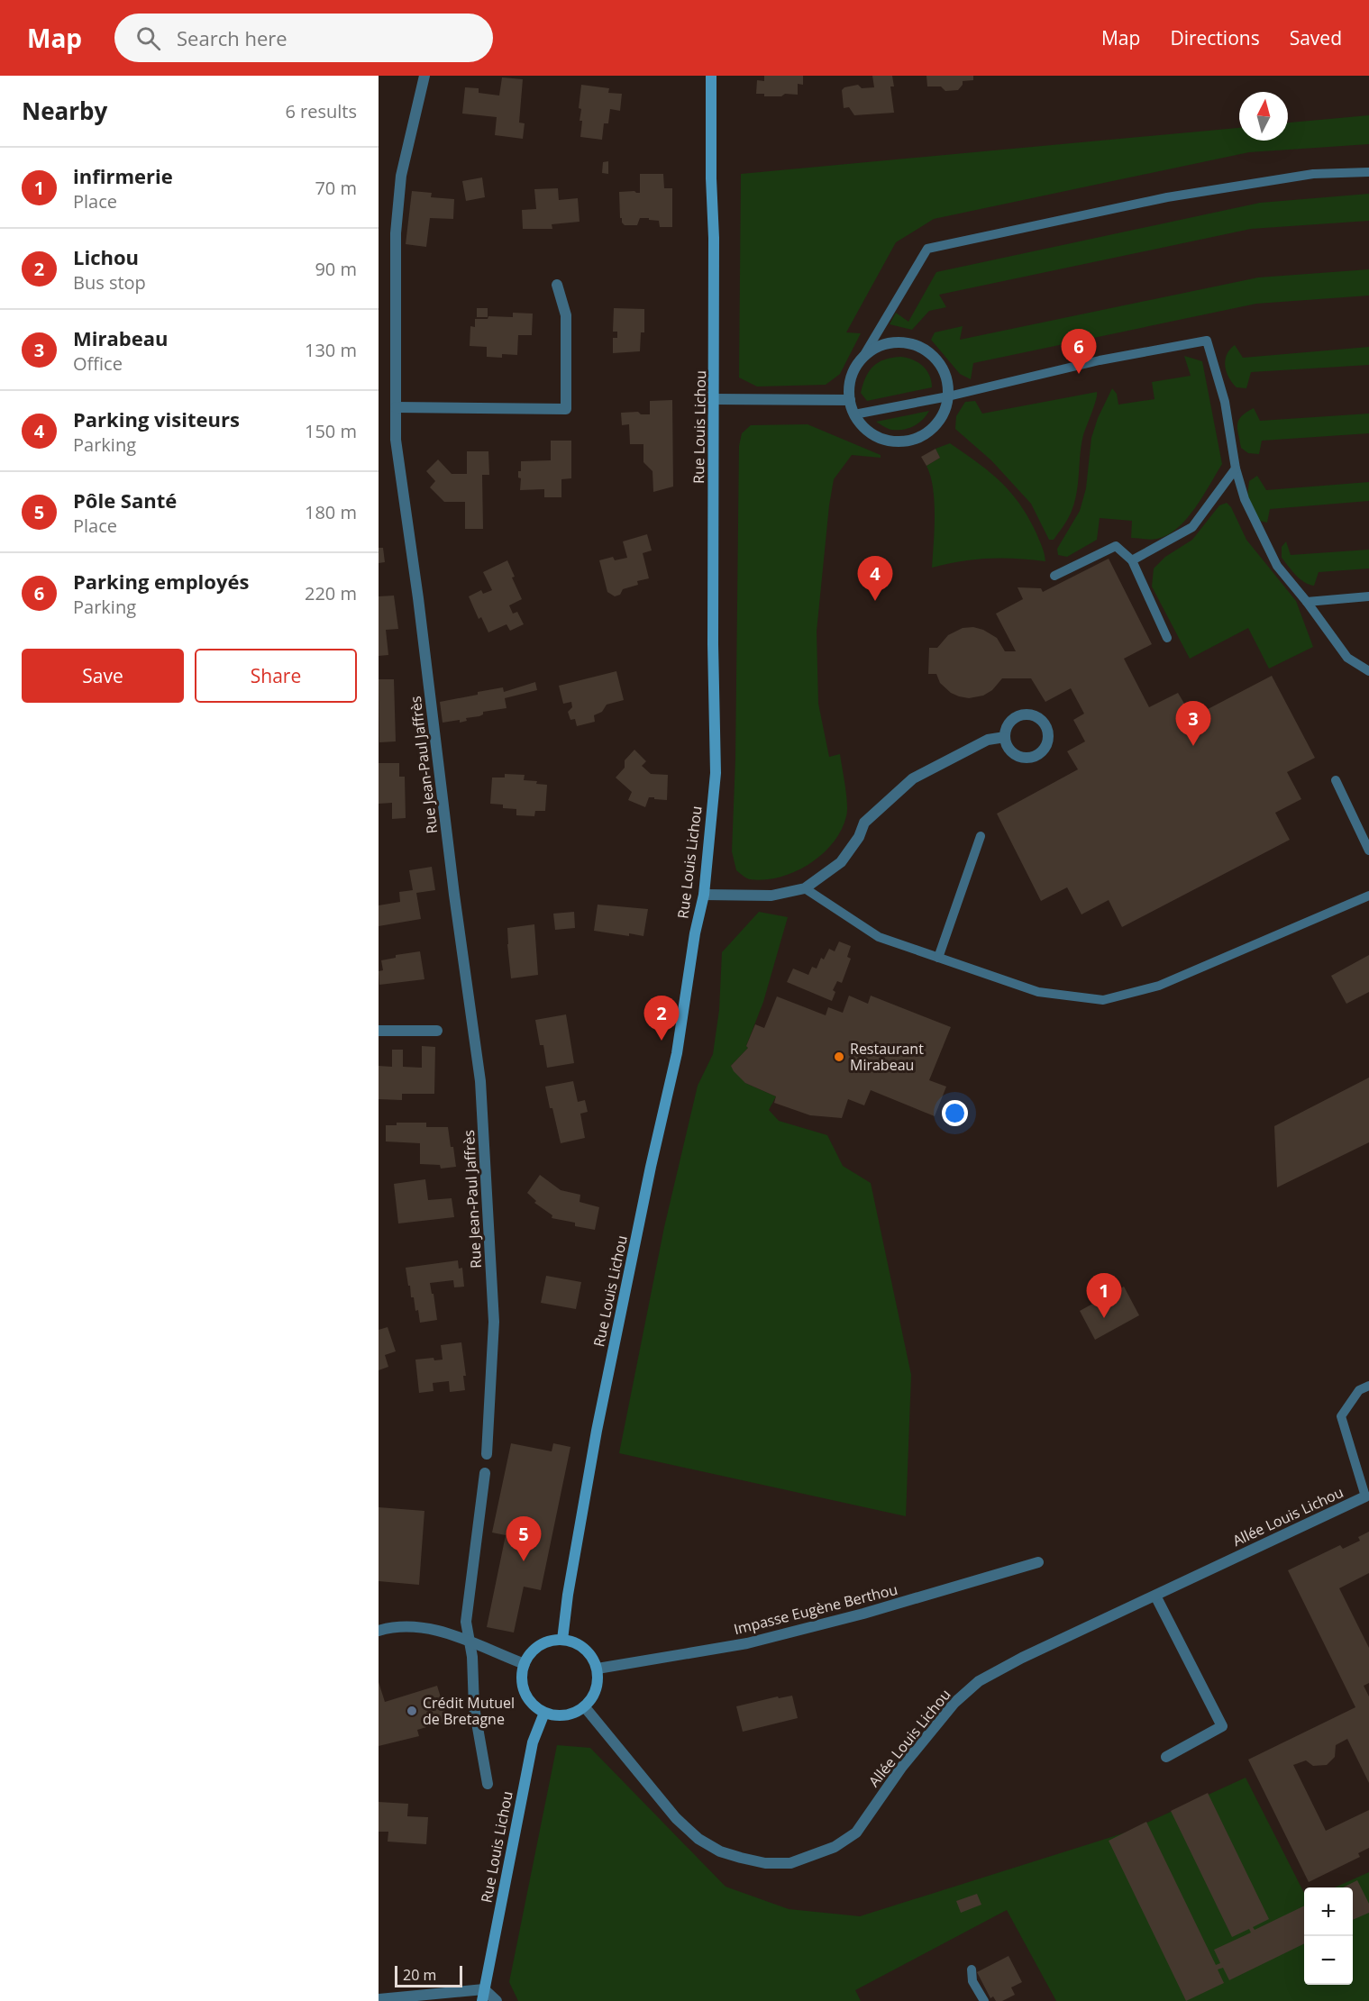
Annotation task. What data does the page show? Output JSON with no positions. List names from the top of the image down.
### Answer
{
  "streets": {
    "main road": ["Rue Louis Lichou"],
    "street": ["Rue Jean-Paul Jaffrès", "Allée Louis Lichou", "Impasse Eugène Berthou"]
  },
  "crossings": [
    ["Rue Louis Lichou", "Allée Louis Lichou"],
    ["Rue Louis Lichou", "Impasse Eugène Berthou"],
    ["Allée Louis Lichou", "Impasse Eugène Berthou"]
  ],
  "places": ["Restaurant Mirabeau", "Crédit Mutuel de Bretagne"],
  "scale_bar": "20 m",
  "north": "top",
  "page": {
    "header": "Map",
    "search": "Search here",
    "nav": ["Map", "Directions", "Saved"],
    "heading": ["Nearby", "6 results"],
    "list": [
      {
        "mark": "1",
        "name": "infirmerie",
        "note": "Place",
        "value": "70 m"
      },
      {
        "mark": "2",
        "name": "Lichou",
        "note": "Bus stop",
        "value": "90 m"
      },
      {
        "mark": "3",
        "name": "Mirabeau",
        "note": "Office",
        "value": "130 m"
      },
      {
        "mark": "4",
        "name": "Parking visiteurs",
        "note": "Parking",
        "value": "150 m"
      },
      {
        "mark": "5",
        "name": "Pôle Santé",
        "note": "Place",
        "value": "180 m"
      },
      {
        "mark": "6",
        "name": "Parking employés",
        "note": "Parking",
        "value": "220 m"
      }
    ],
    "pins": [
      "6",
      "4",
      "3",
      "2",
      "1",
      "5"
    ],
    "buttons": ["Save", "Share"],
    "map_buttons": ["+", "−"],
    "scale": "20 m"
  }
}
